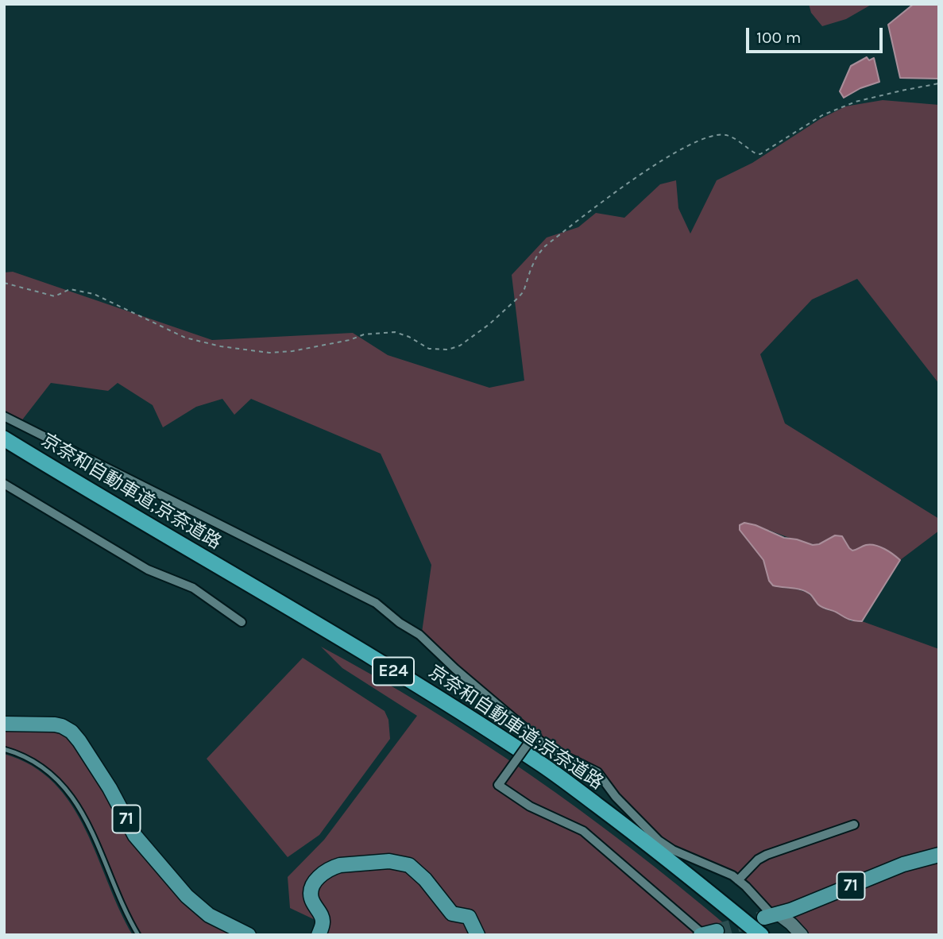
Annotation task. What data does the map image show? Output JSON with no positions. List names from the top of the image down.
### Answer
{
  "streets": {
    "highway": ["京奈和自動車道;京奈道路", "E24"],
    "main road": ["71"]
  },
  "scale_bar": "100 m"
}
